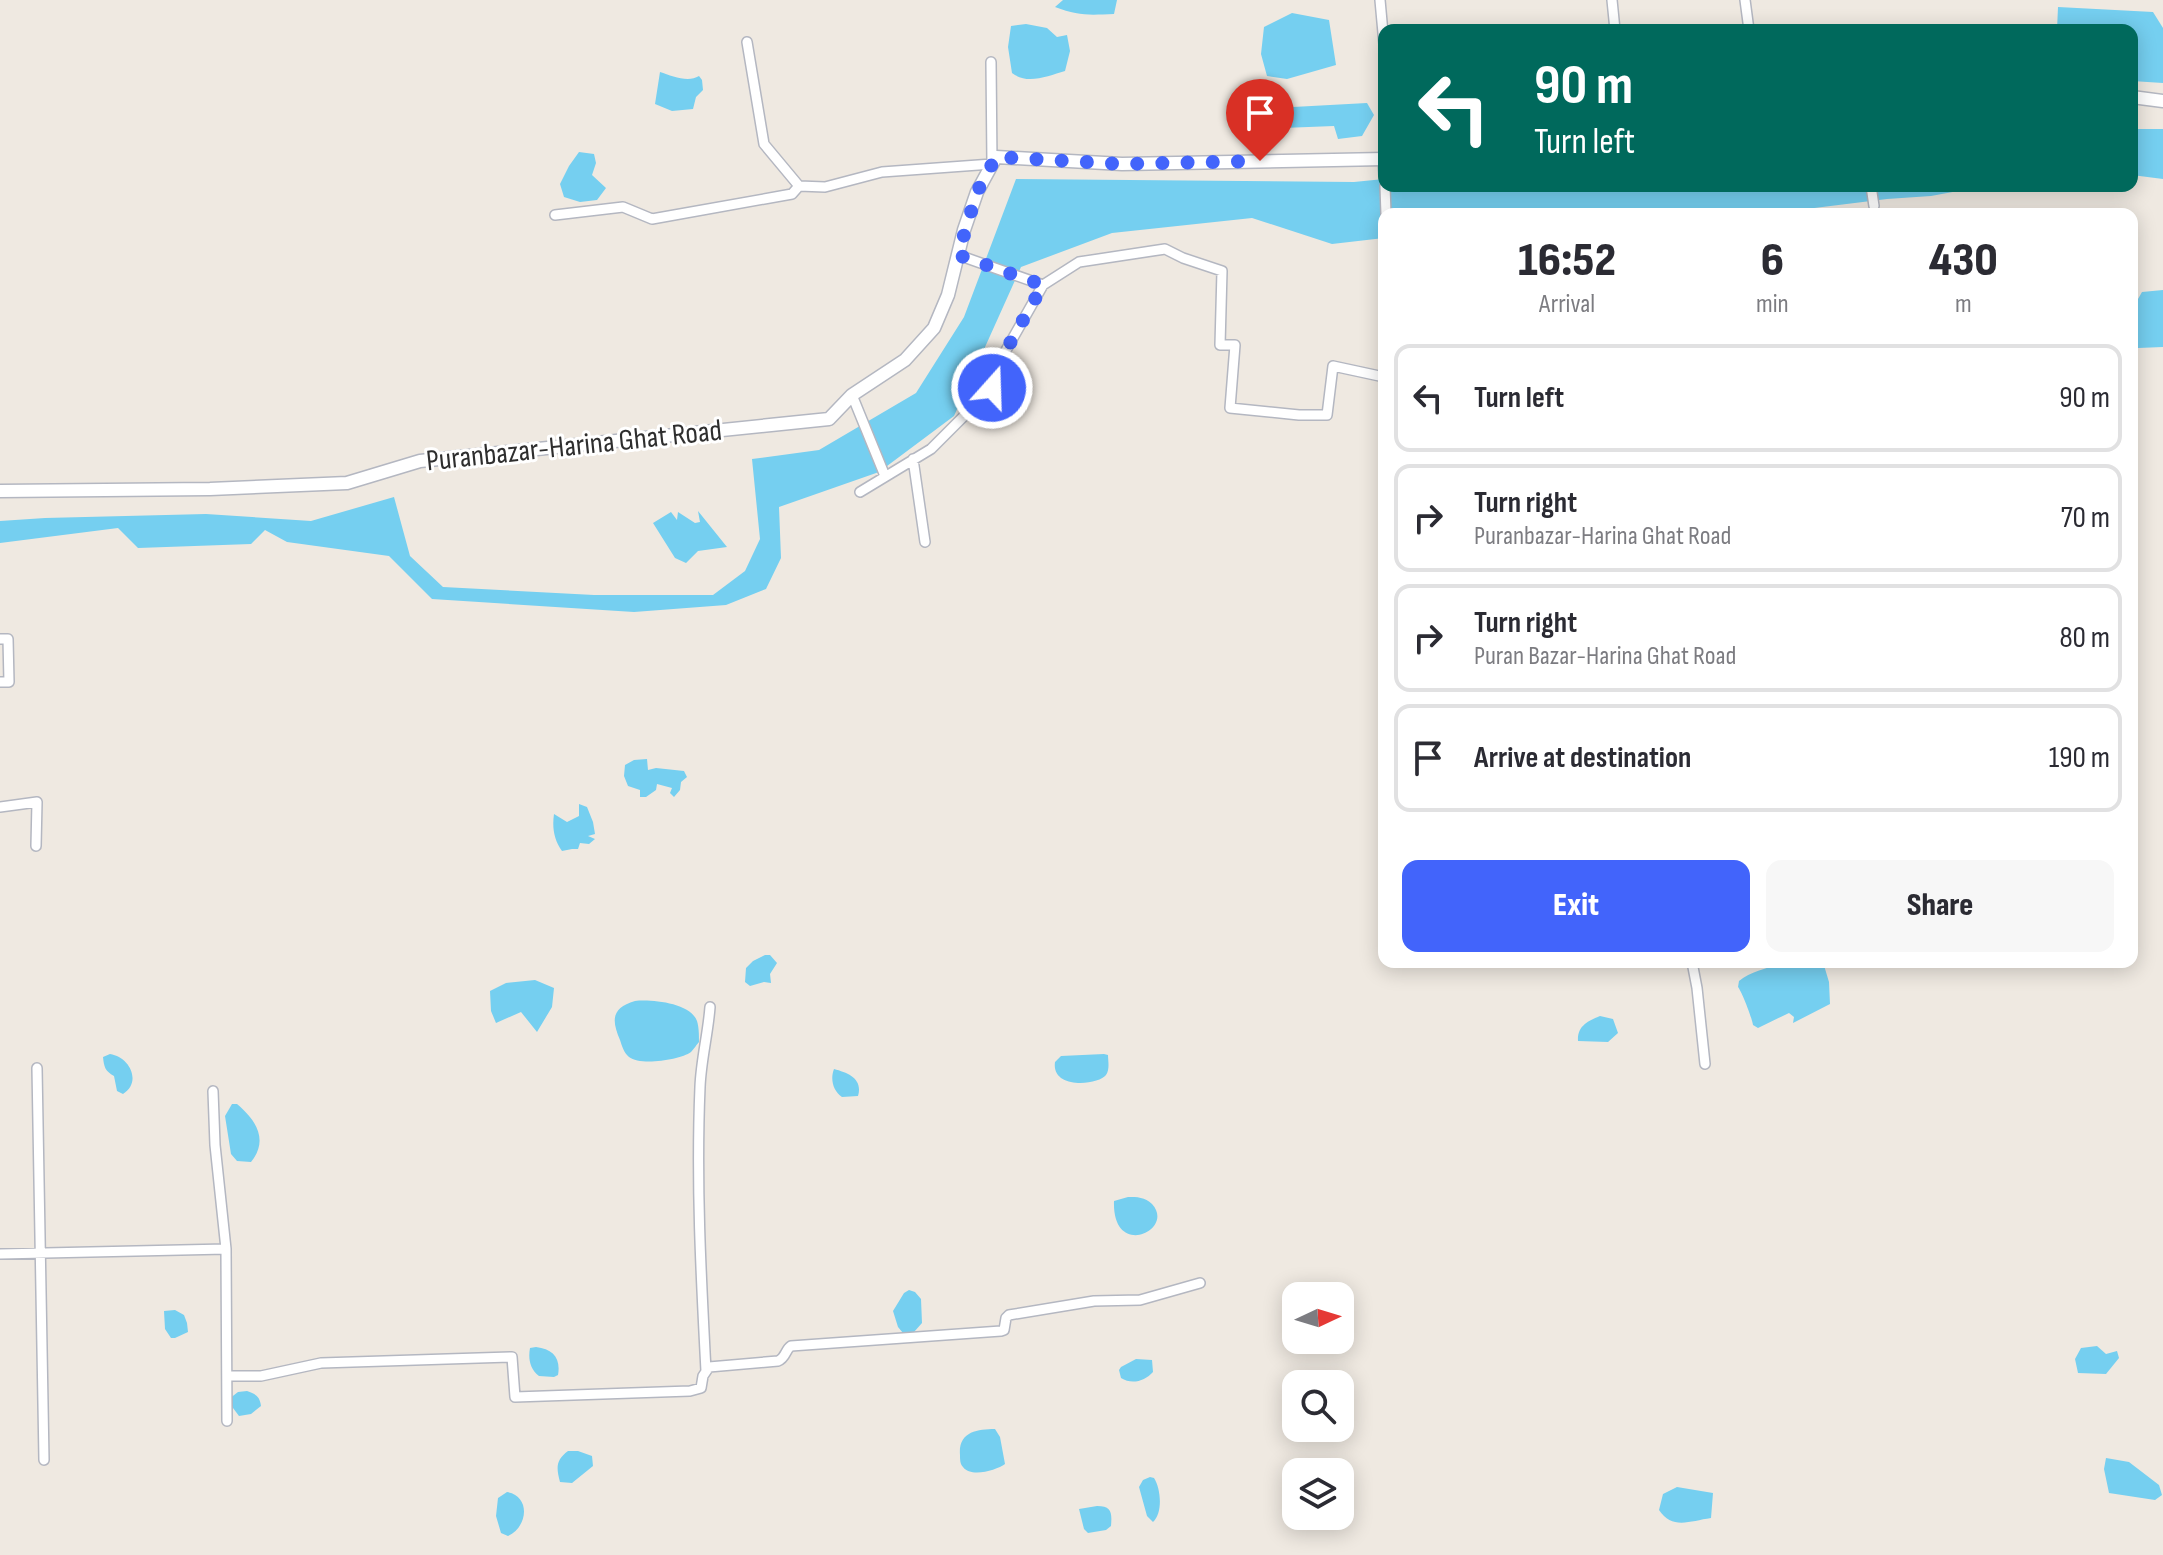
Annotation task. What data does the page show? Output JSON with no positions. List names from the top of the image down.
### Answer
{
  "streets": {
    "main road": ["Puranbazar-Harina Ghat Road"]
  },
  "north": "right",
  "page": {
    "turn": ["90 m", "Turn left"],
    "eta": [
      "16:52",
      "Arrival",
      "6",
      "min",
      "430",
      "m"
    ],
    "list": [
      {
        "name": "Turn left",
        "value": "90 m"
      },
      {
        "name": "Turn right",
        "note": "Puranbazar-Harina Ghat Road",
        "value": "70 m"
      },
      {
        "name": "Turn right",
        "note": "Puran Bazar-Harina Ghat Road",
        "value": "80 m"
      },
      {
        "name": "Arrive at destination",
        "value": "190 m"
      }
    ],
    "buttons": ["Exit", "Share"]
  }
}
